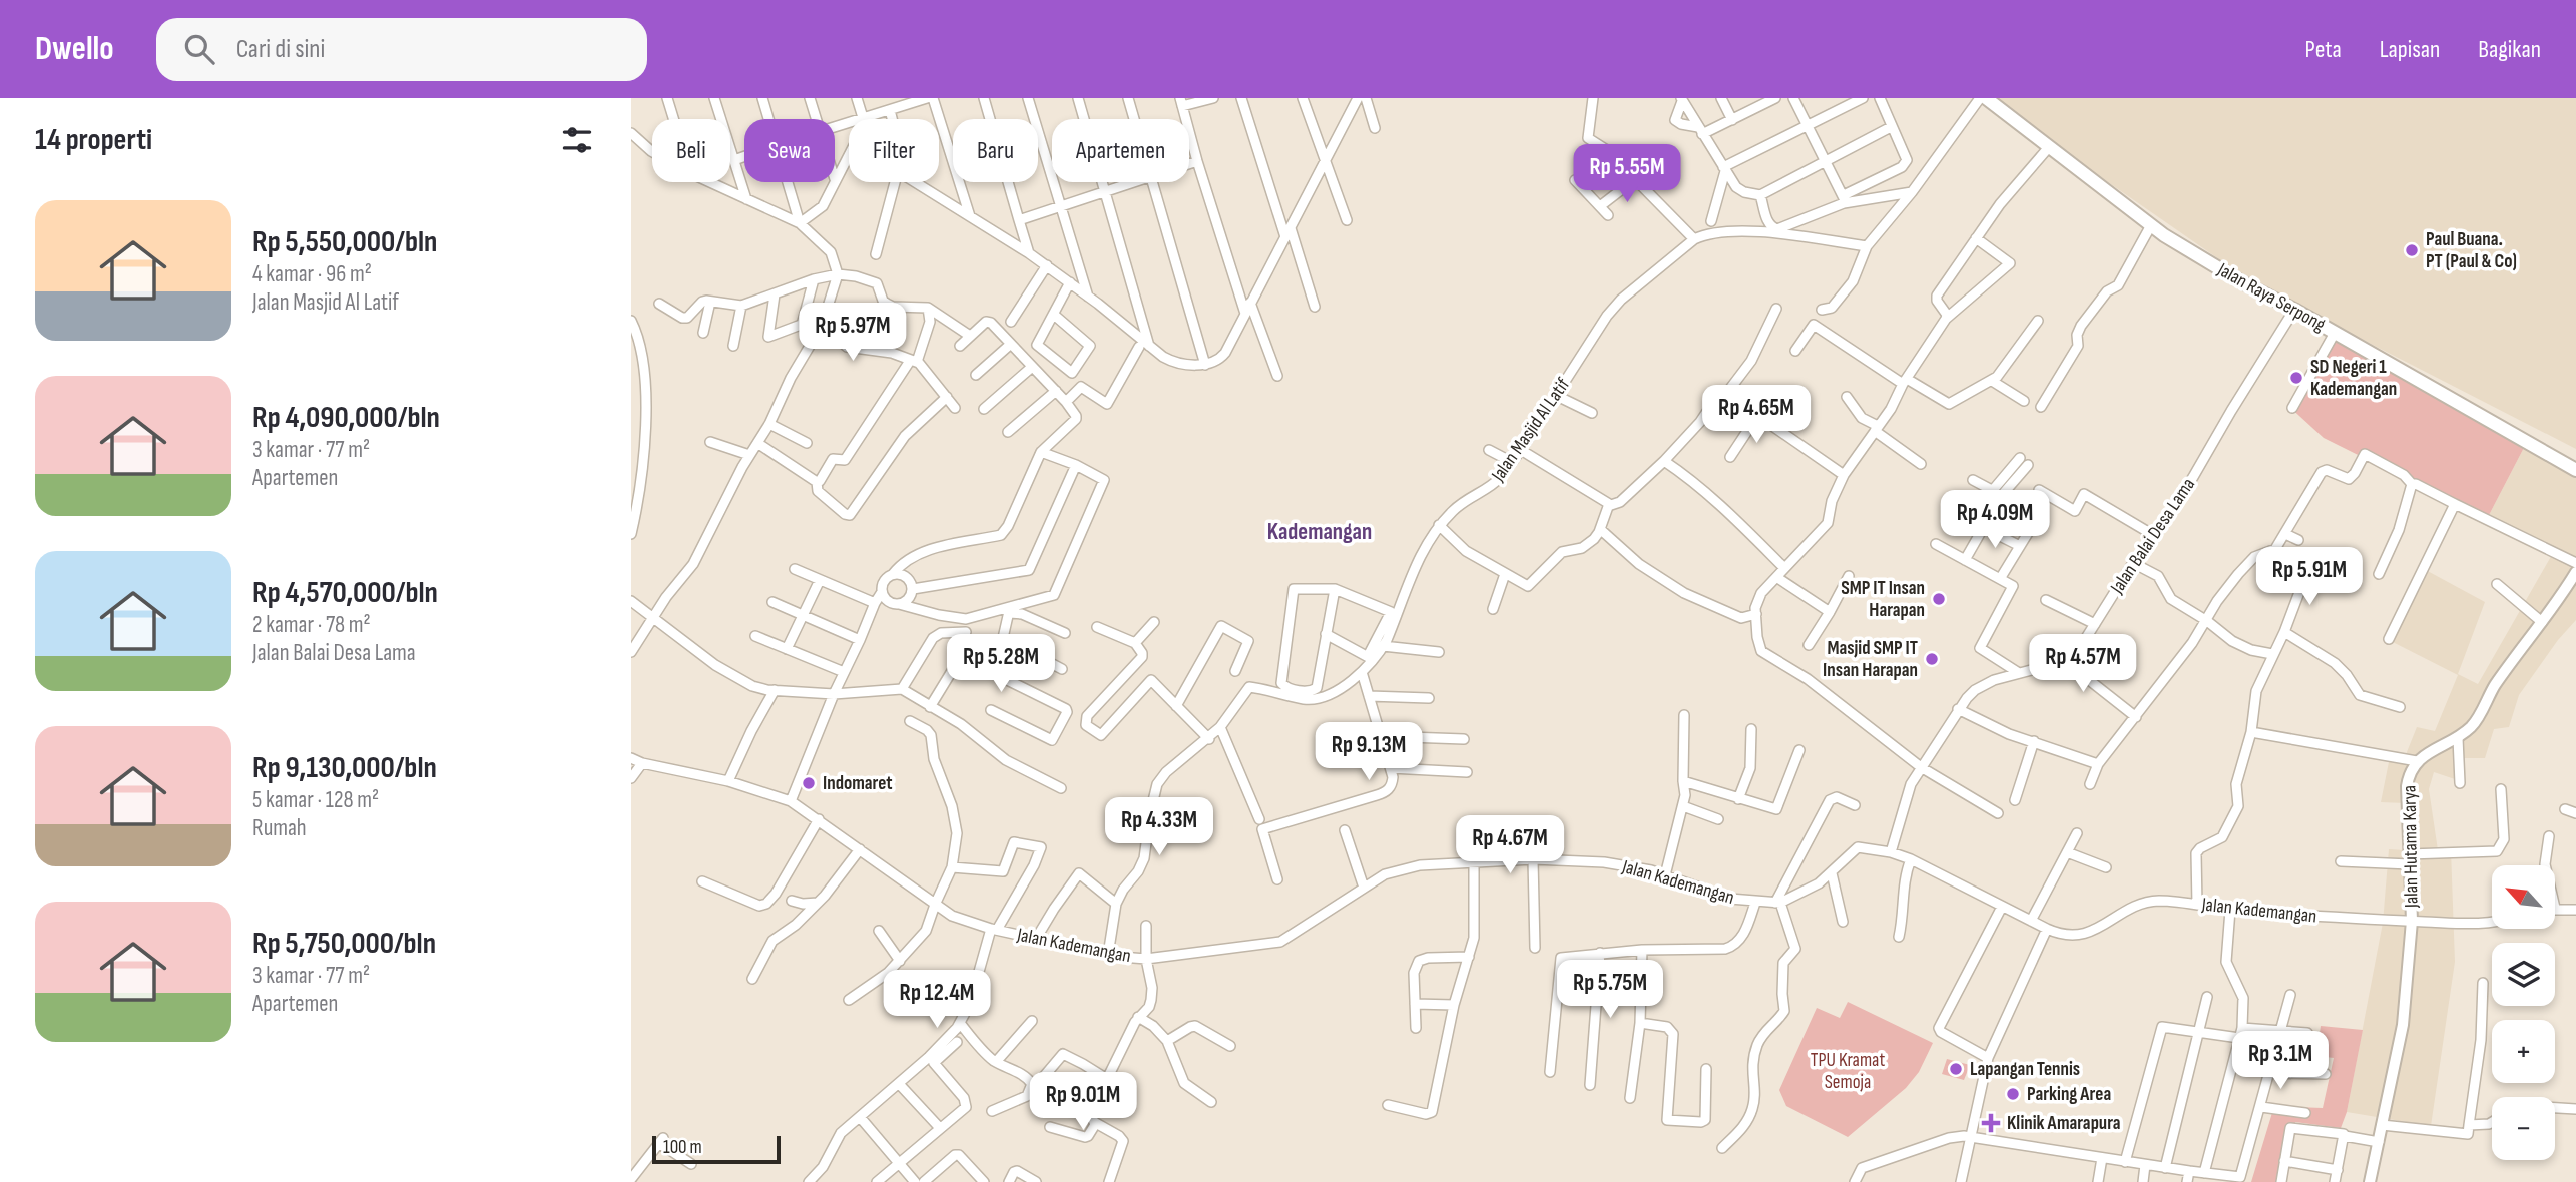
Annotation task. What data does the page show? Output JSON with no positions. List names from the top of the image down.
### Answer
{
  "streets": {
    "main road": ["Jalan Raya Serpong"],
    "street": [
      "Jalan Masjid Al Latif",
      "Jalan Balai Desa Lama",
      "Jalan Hutama Karya",
      "Jalan Kademangan"
    ]
  },
  "crossings": [
    ["Jalan Raya Serpong", "Jalan Balai Desa Lama"],
    ["Jalan Masjid Al Latif", "Jalan Kademangan"],
    ["Jalan Hutama Karya", "Jalan Kademangan"]
  ],
  "districts": ["Kademangan"],
  "parks": ["TPU Kramat Semoja"],
  "places": {
    "other": [
      "Paul Buana. PT (Paul & Co)",
      "SD Negeri 1 Kademangan",
      "SMP IT Insan Harapan",
      "Masjid SMP IT Insan Harapan",
      "Indomaret",
      "Lapangan Tennis",
      "Parking Area"
    ],
    "health": ["Klinik Amarapura"]
  },
  "scale_bar": "100 m",
  "north": "top left",
  "page": {
    "header": "Dwello",
    "search": "Cari di sini",
    "nav": ["Peta", "Lapisan", "Bagikan"],
    "heading": "14 properti",
    "chip": [
      "Beli",
      "Sewa",
      "Filter",
      "Baru",
      "Apartemen"
    ],
    "price": [
      "Rp 5.55M",
      "Rp 5.97M",
      "Rp 4.65M",
      "Rp 4.09M",
      "Rp 5.91M",
      "Rp 5.28M",
      "Rp 4.57M",
      "Rp 9.13M",
      "Rp 4.33M",
      "Rp 4.67M",
      "Rp 5.75M",
      "Rp 12.4M",
      "Rp 3.1M",
      "Rp 9.01M"
    ],
    "list": [
      {
        "name": "Rp 5,550,000/bln",
        "note": "4 kamar · 96 m² · Jalan Masjid Al Latif"
      },
      {
        "name": "Rp 4,090,000/bln",
        "note": "3 kamar · 77 m² · Apartemen"
      },
      {
        "name": "Rp 4,570,000/bln",
        "note": "2 kamar · 78 m² · Jalan Balai Desa Lama"
      },
      {
        "name": "Rp 9,130,000/bln",
        "note": "5 kamar · 128 m² · Rumah"
      },
      {
        "name": "Rp 5,750,000/bln",
        "note": "3 kamar · 77 m² · Apartemen"
      }
    ],
    "map_buttons": ["+", "−"],
    "scale": "100 m"
  }
}
